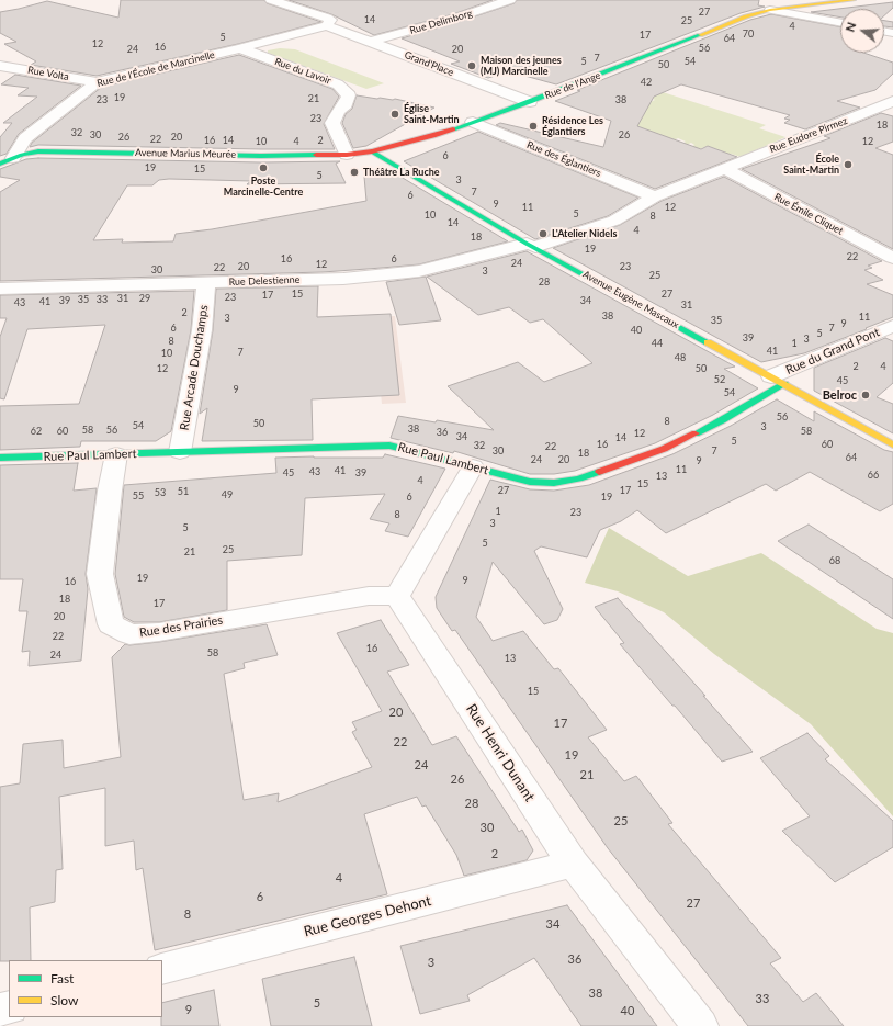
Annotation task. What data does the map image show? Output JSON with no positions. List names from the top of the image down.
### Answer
{
  "streets": {
    "main road": [
      "Rue de l'Ange",
      "Avenue Marius Meurée",
      "Avenue Eugène Mascaux",
      "Rue Paul Lambert"
    ],
    "street": [
      "Rue Delimborg",
      "Grand'Place",
      "Rue de l'École de Marcinelle",
      "Rue du Lavoir",
      "Rue Volta",
      "Rue Eudore Pirmez",
      "Rue des Églantiers",
      "Rue Émile Cliquet",
      "Rue Delestienne",
      "Rue du Grand Pont",
      "Rue Arcade Douchamps",
      "Rue des Prairies",
      "Rue Henri Dunant",
      "Rue Georges Dehont"
    ]
  },
  "crossings": [
    ["Rue Delimborg", "Grand'Place"],
    ["Grand'Place", "Rue de l'École de Marcinelle"],
    ["Grand'Place", "Rue de l'Ange"],
    ["Rue de l'École de Marcinelle", "Rue du Lavoir"],
    ["Rue de l'École de Marcinelle", "Rue Volta"],
    ["Rue de l'École de Marcinelle", "Avenue Marius Meurée"],
    ["Rue du Lavoir", "Avenue Marius Meurée"],
    ["Rue de l'Ange", "Avenue Marius Meurée"],
    ["Rue de l'Ange", "Rue des Églantiers"],
    ["Rue de l'Ange", "Avenue Eugène Mascaux"],
    ["Rue Eudore Pirmez", "Rue des Églantiers"],
    ["Rue Eudore Pirmez", "Rue Émile Cliquet"],
    ["Rue Eudore Pirmez", "Rue Delestienne"],
    ["Avenue Marius Meurée", "Avenue Eugène Mascaux"],
    ["Rue des Églantiers", "Rue Delestienne"],
    ["Rue Delestienne", "Avenue Eugène Mascaux"],
    ["Rue Delestienne", "Rue Arcade Douchamps"],
    ["Avenue Eugène Mascaux", "Rue du Grand Pont"],
    ["Avenue Eugène Mascaux", "Rue Paul Lambert"],
    ["Rue du Grand Pont", "Rue Paul Lambert"],
    ["Rue Arcade Douchamps", "Rue Paul Lambert"],
    ["Rue Paul Lambert", "Rue des Prairies"],
    ["Rue des Prairies", "Rue Henri Dunant"],
    ["Rue Henri Dunant", "Rue Georges Dehont"]
  ],
  "places": [
    "Maison des jeunes (MJ) Marcinelle",
    "Église Saint-Martin",
    "Résidence Les Églantiers",
    "École Saint-Martin",
    "Poste Marcinelle-Centre",
    "Théâtre La Ruche",
    "L'Atelier Nidels",
    "Belroc"
  ],
  "house_numbers": [
    "27",
    "14",
    "25",
    "4",
    "70",
    "17",
    "5",
    "64",
    "12",
    "16",
    "56",
    "24",
    "20",
    "7",
    "5",
    "54",
    "50",
    "42",
    "19",
    "21",
    "23",
    "38",
    "23",
    "18",
    "32",
    "30",
    "26",
    "26",
    "20",
    "22",
    "16",
    "14",
    "2",
    "10",
    "4",
    "12",
    "6",
    "19",
    "15",
    "5",
    "3",
    "7",
    "6",
    "9",
    "11",
    "12",
    "5",
    "10",
    "8",
    "14",
    "4",
    "18",
    "19",
    "22",
    "16",
    "6",
    "24",
    "12",
    "20",
    "23",
    "22",
    "30",
    "3",
    "25",
    "28",
    "15",
    "27",
    "17",
    "23",
    "31",
    "29",
    "35",
    "33",
    "39",
    "34",
    "41",
    "43",
    "31",
    "2",
    "38",
    "11",
    "3",
    "35",
    "9",
    "6",
    "7",
    "40",
    "5",
    "39",
    "3",
    "8",
    "44",
    "1",
    "41",
    "7",
    "10",
    "48",
    "2",
    "4",
    "12",
    "50",
    "52",
    "45",
    "9",
    "54",
    "56",
    "8",
    "50",
    "54",
    "3",
    "38",
    "58",
    "56",
    "62",
    "60",
    "58",
    "36",
    "12",
    "34",
    "14",
    "5",
    "16",
    "60",
    "32",
    "22",
    "30",
    "7",
    "18",
    "64",
    "24",
    "20",
    "9",
    "11",
    "41",
    "43",
    "45",
    "39",
    "66",
    "13",
    "4",
    "15",
    "27",
    "17",
    "51",
    "53",
    "49",
    "55",
    "6",
    "19",
    "1",
    "23",
    "8",
    "3",
    "5",
    "5",
    "25",
    "21",
    "68",
    "19",
    "9",
    "16",
    "18",
    "17",
    "20",
    "22",
    "16",
    "58",
    "24",
    "13",
    "15",
    "20",
    "17",
    "22",
    "19",
    "24",
    "21",
    "26",
    "28",
    "25",
    "30",
    "2",
    "4",
    "6",
    "27",
    "8",
    "34",
    "36",
    "3",
    "38",
    "33",
    "5",
    "9",
    "40"
  ],
  "legend": ["Fast", "Slow"],
  "north": "left"
}
